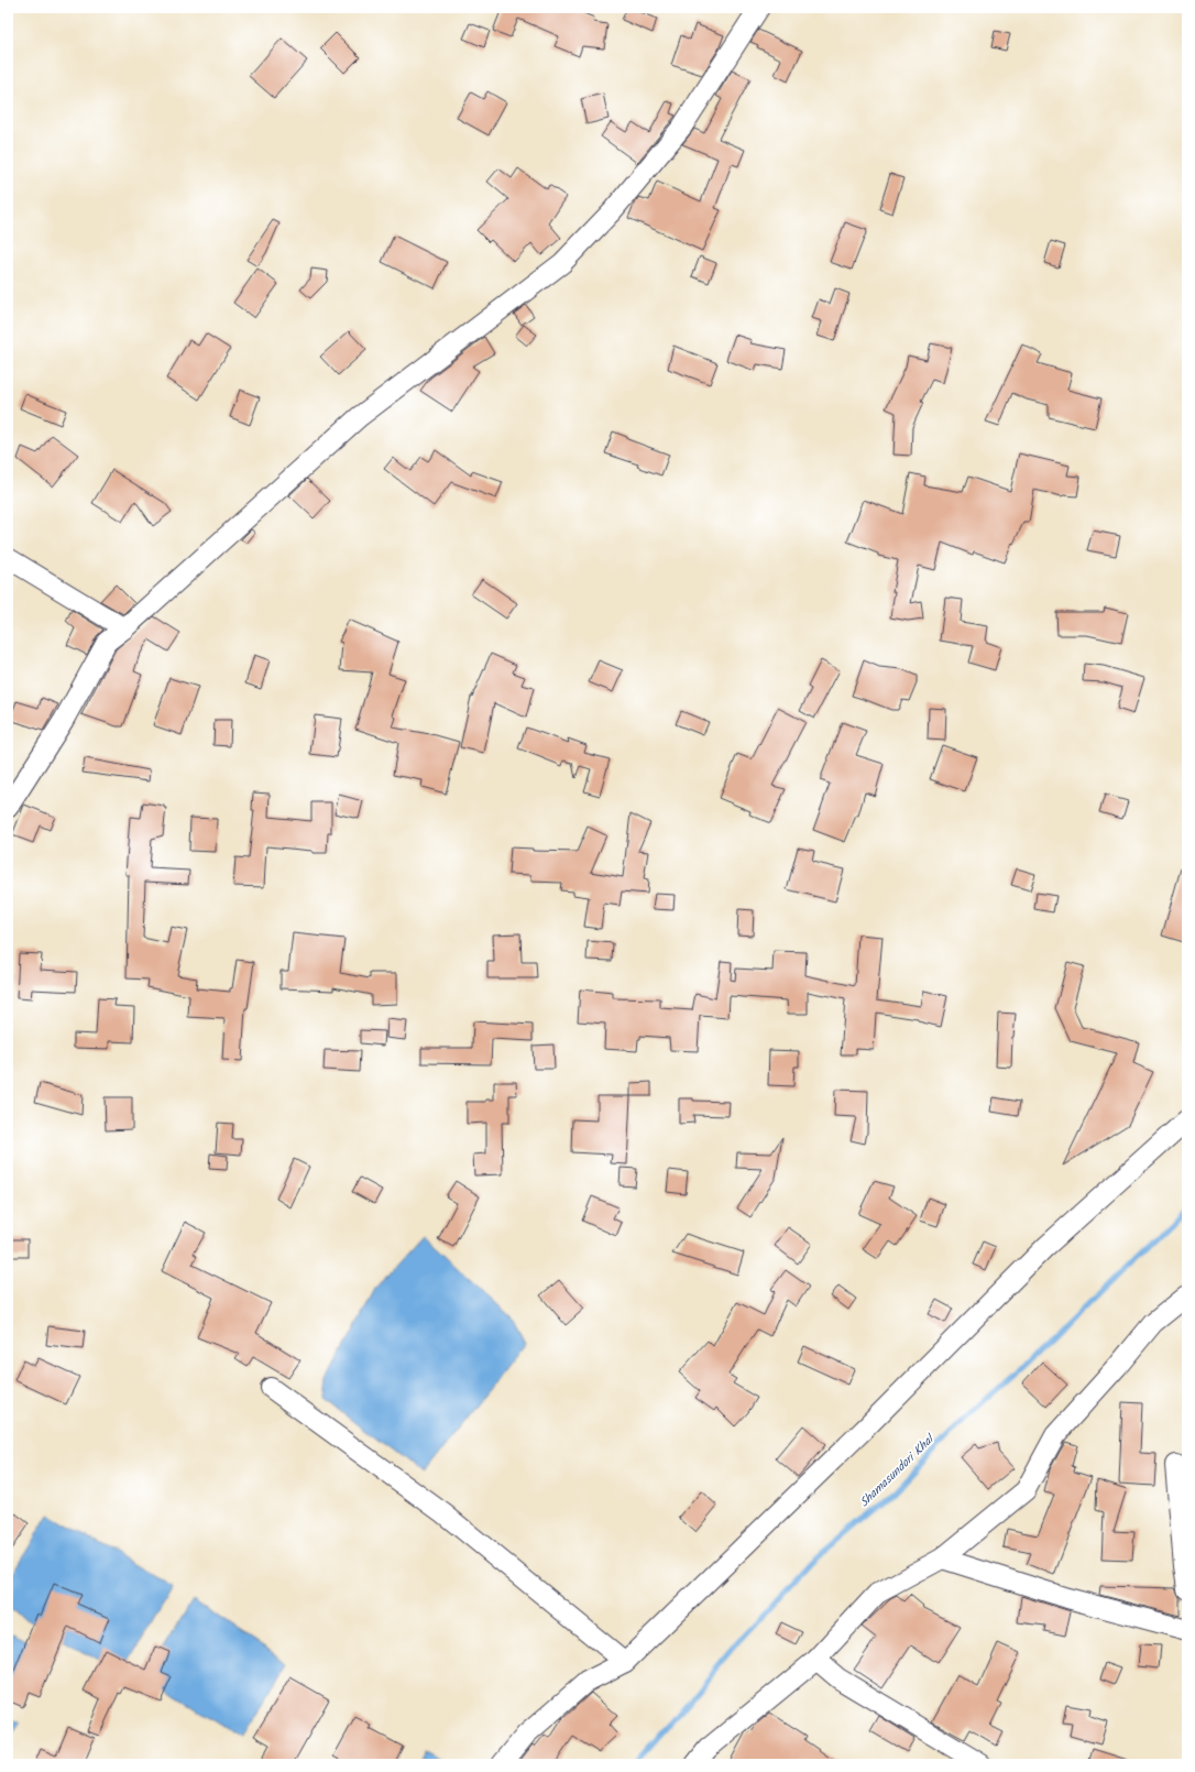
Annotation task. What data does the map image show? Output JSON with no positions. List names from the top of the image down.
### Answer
{
  "water": ["Shamasundori Khal"]
}
